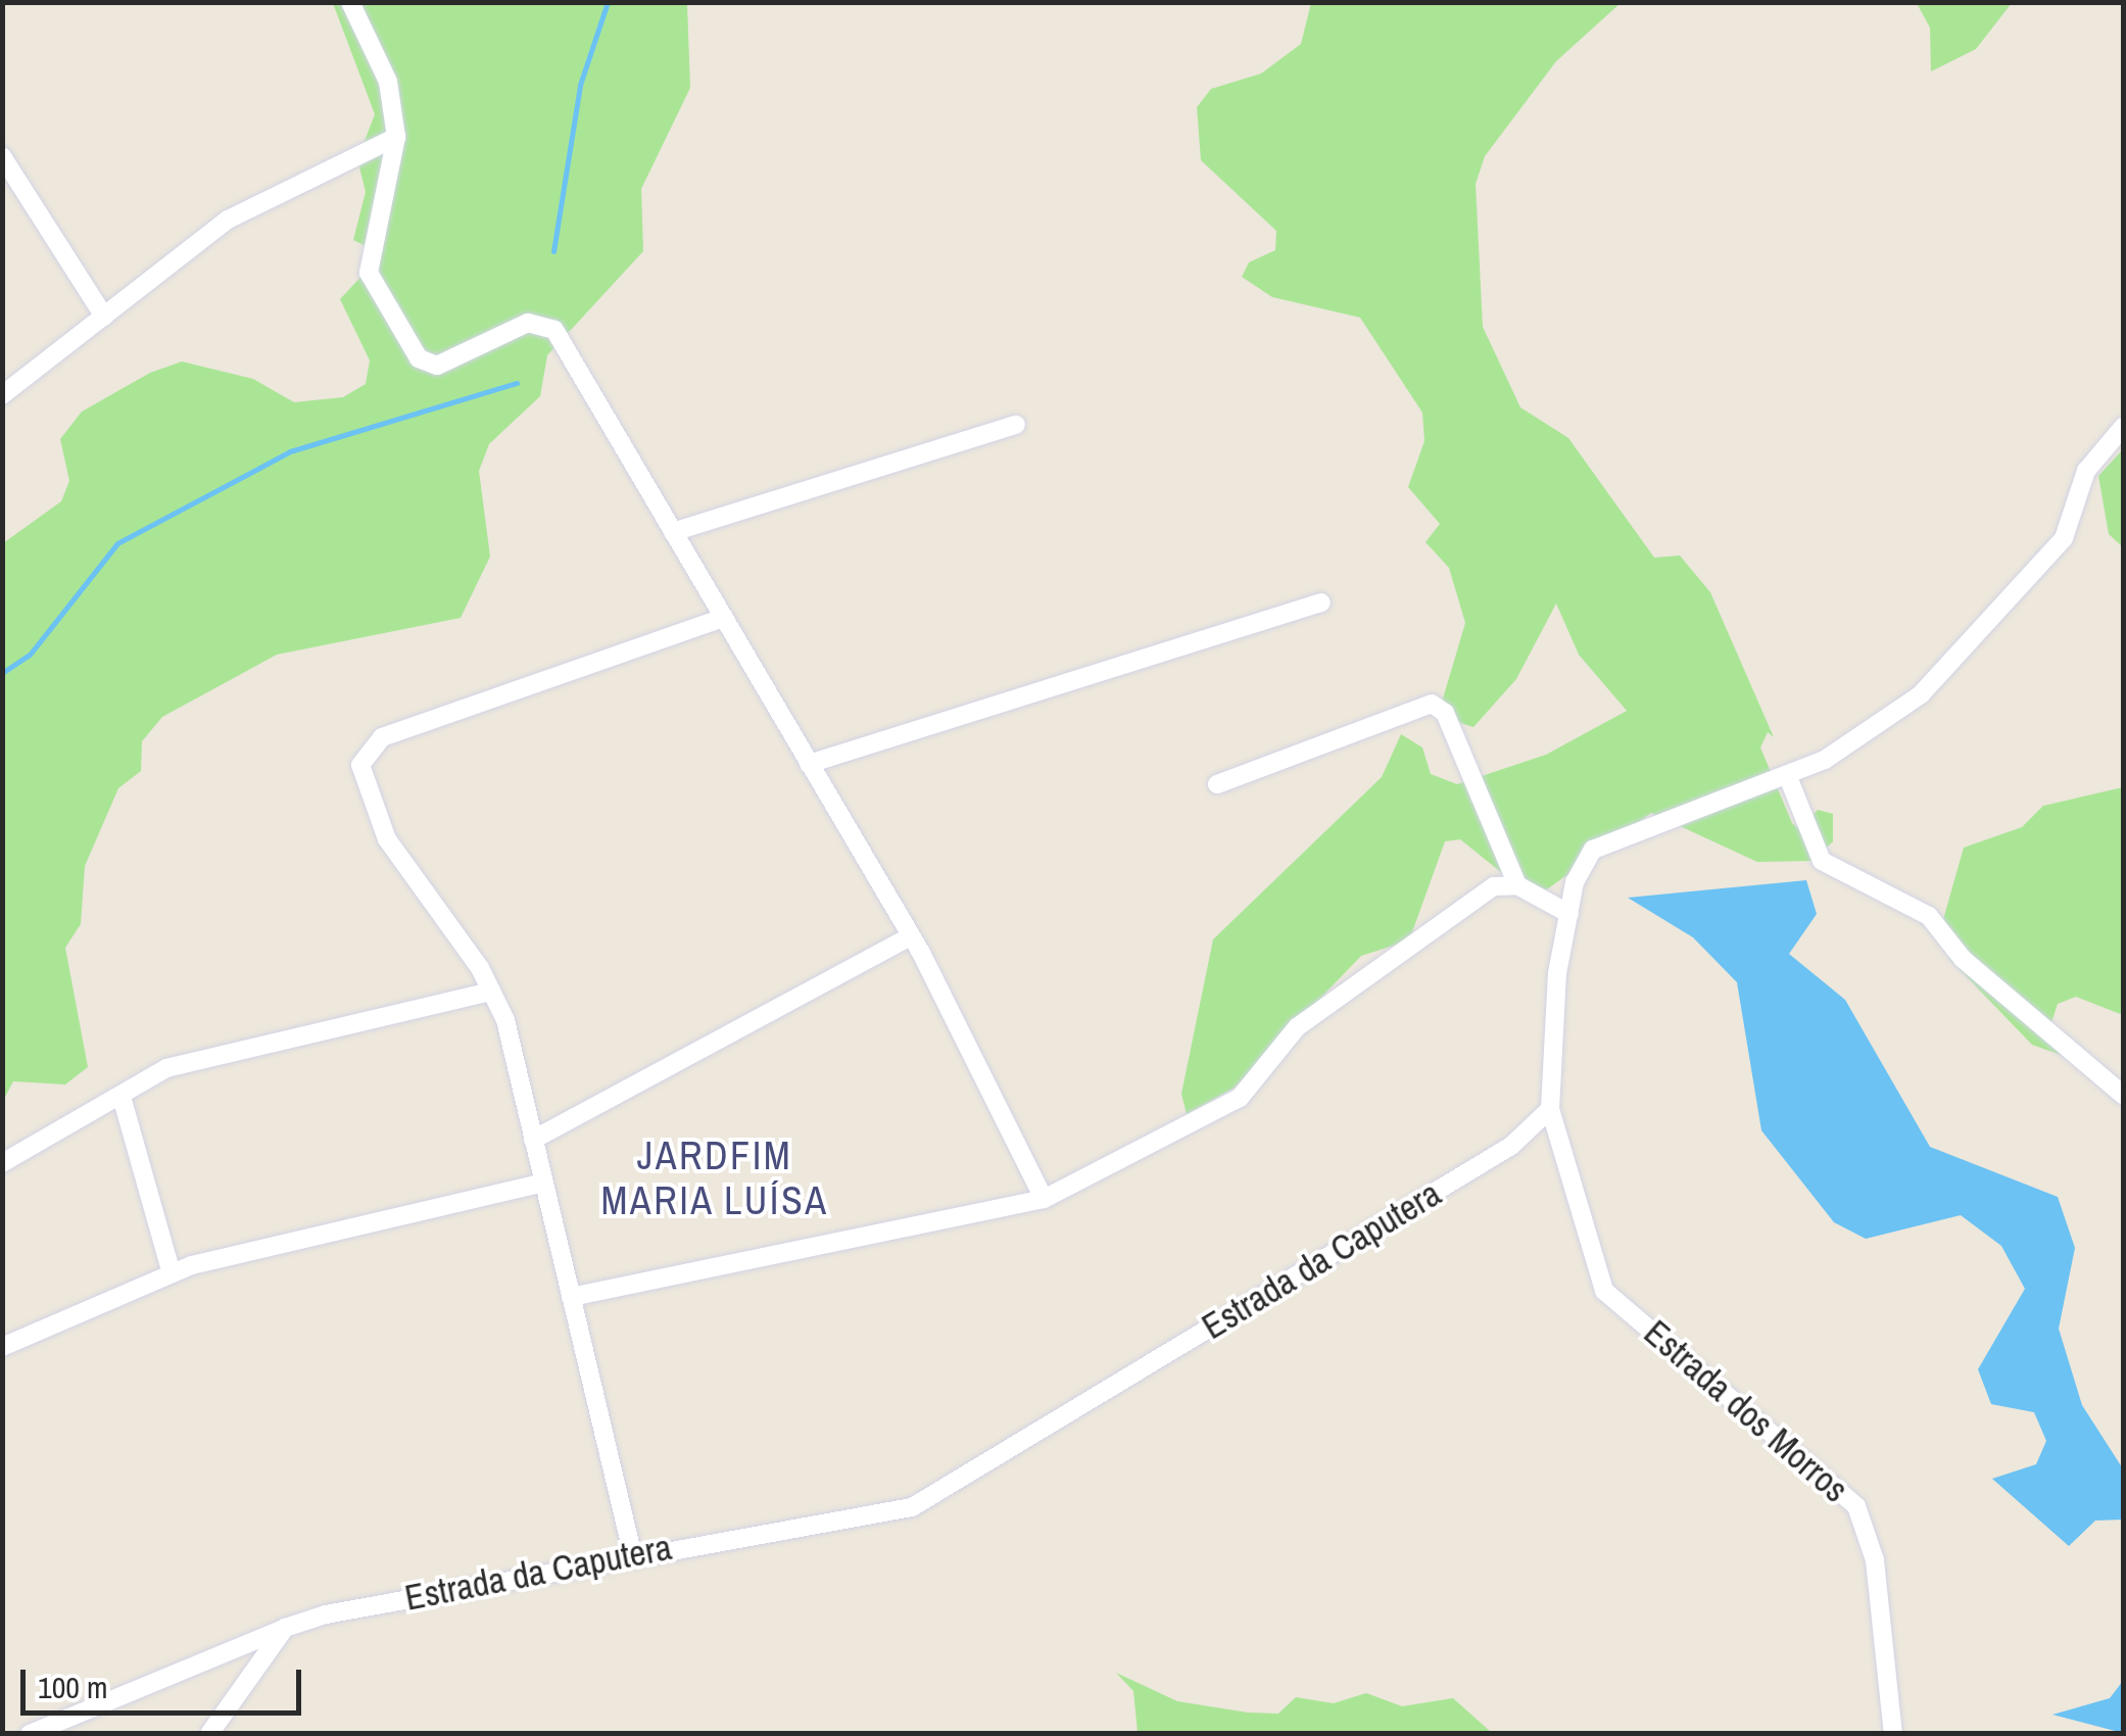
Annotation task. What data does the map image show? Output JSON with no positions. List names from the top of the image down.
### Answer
{
  "streets": {
    "street": ["Estrada da Caputera", "Estrada dos Morros"]
  },
  "crossings": [
    ["Estrada da Caputera", "Estrada dos Morros"]
  ],
  "districts": ["JARDFIM MARIA LUÍSA"],
  "scale_bar": "100 m"
}
